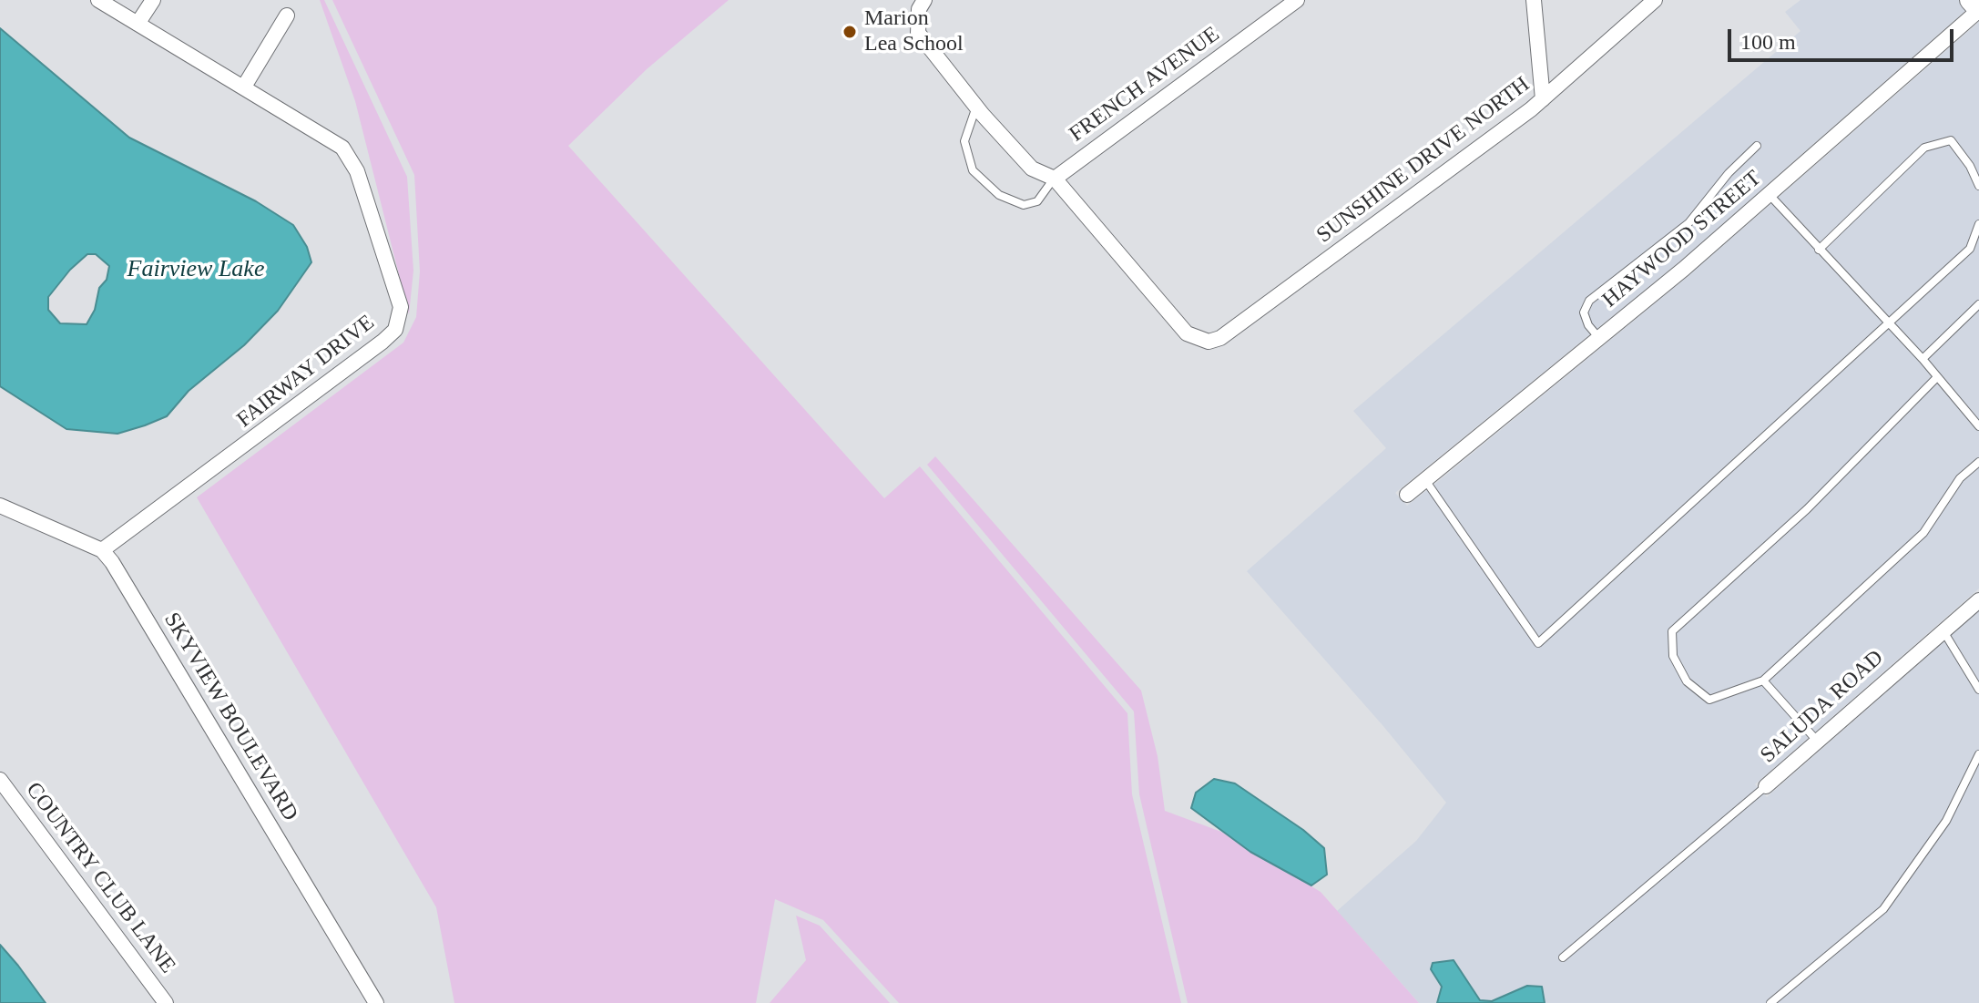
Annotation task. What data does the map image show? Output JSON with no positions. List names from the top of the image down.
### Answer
{
  "streets": {
    "street": [
      "FRENCH AVENUE",
      "SUNSHINE DRIVE NORTH",
      "HAYWOOD STREET",
      "FAIRWAY DRIVE",
      "SALUDA ROAD",
      "SKYVIEW BOULEVARD",
      "COUNTRY CLUB LANE"
    ]
  },
  "crossings": [
    ["FRENCH AVENUE", "SUNSHINE DRIVE NORTH"],
    ["FAIRWAY DRIVE", "SKYVIEW BOULEVARD"]
  ],
  "water": ["Fairview Lake"],
  "places": ["Marion Lea School"],
  "scale_bar": "100 m"
}
